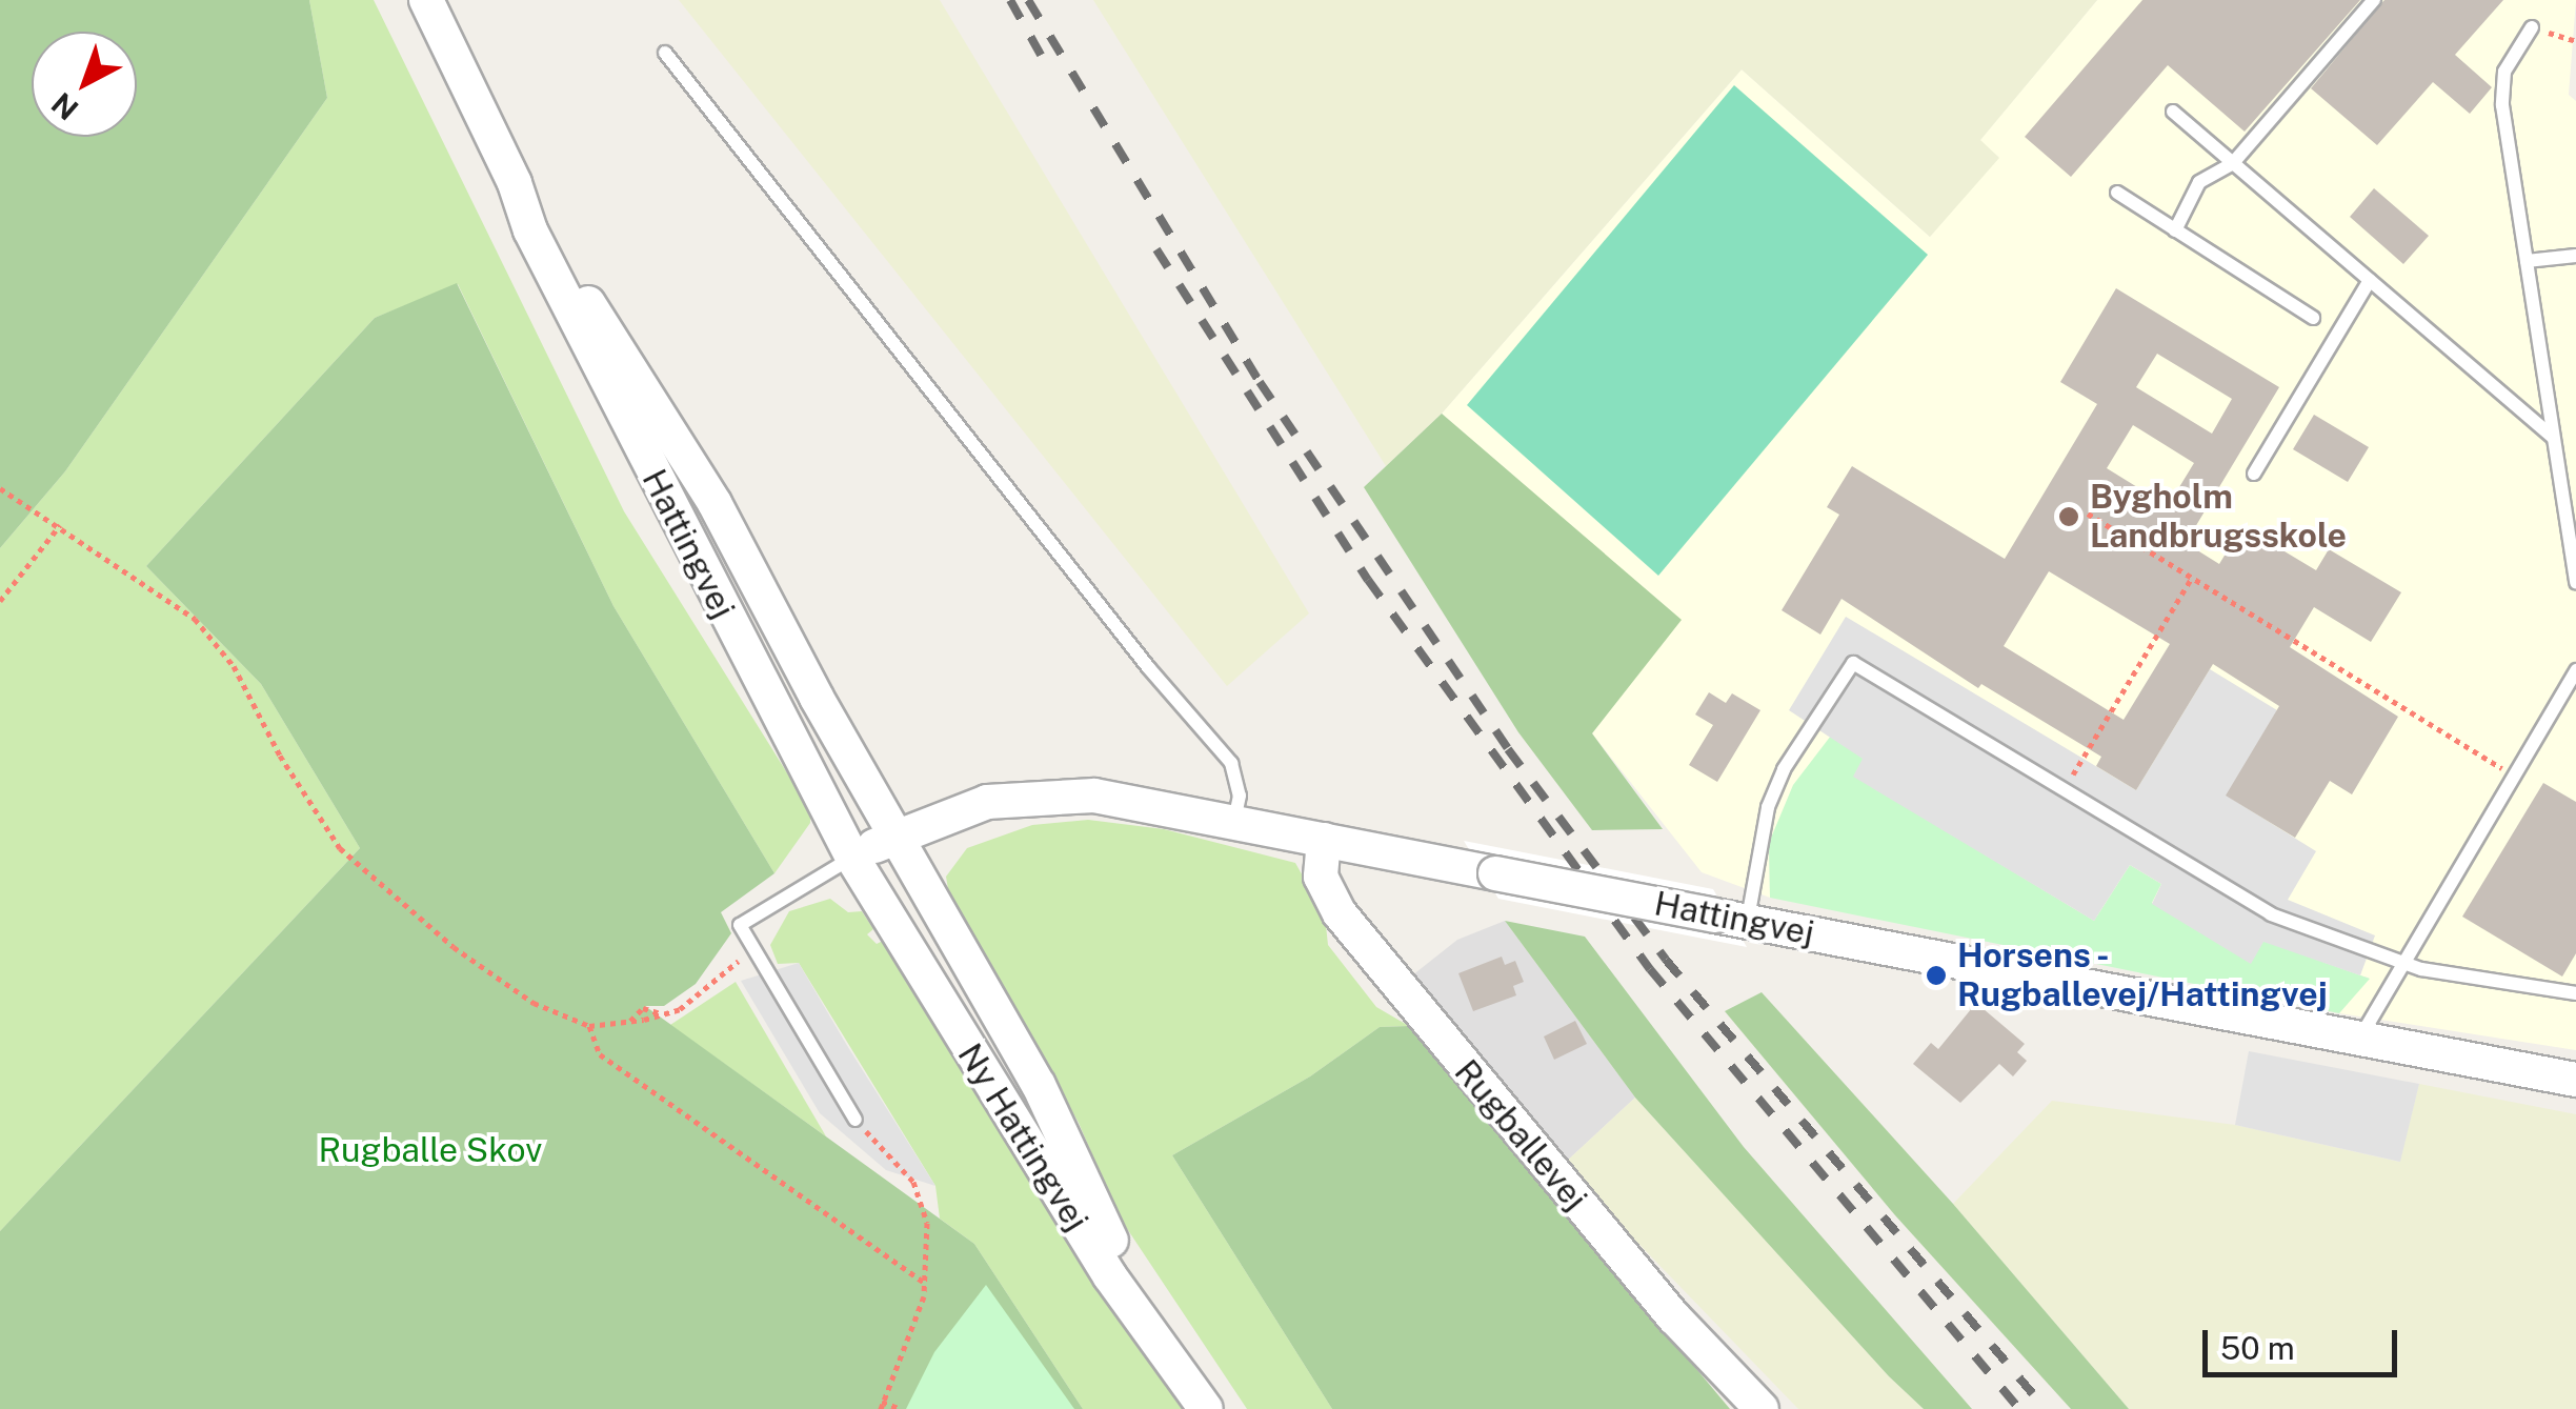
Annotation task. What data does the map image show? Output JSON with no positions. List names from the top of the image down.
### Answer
{
  "streets": {
    "street": ["Hattingvej", "Rugballevej", "Ny Hattingvej"]
  },
  "crossings": [
    ["Hattingvej", "Rugballevej"],
    ["Hattingvej", "Ny Hattingvej"]
  ],
  "parks": ["Rugballe Skov"],
  "places": ["Bygholm Landbrugsskole", "Horsens - Rugballevej/Hattingvej"],
  "scale_bar": "50 m",
  "north": "bottom left"
}
